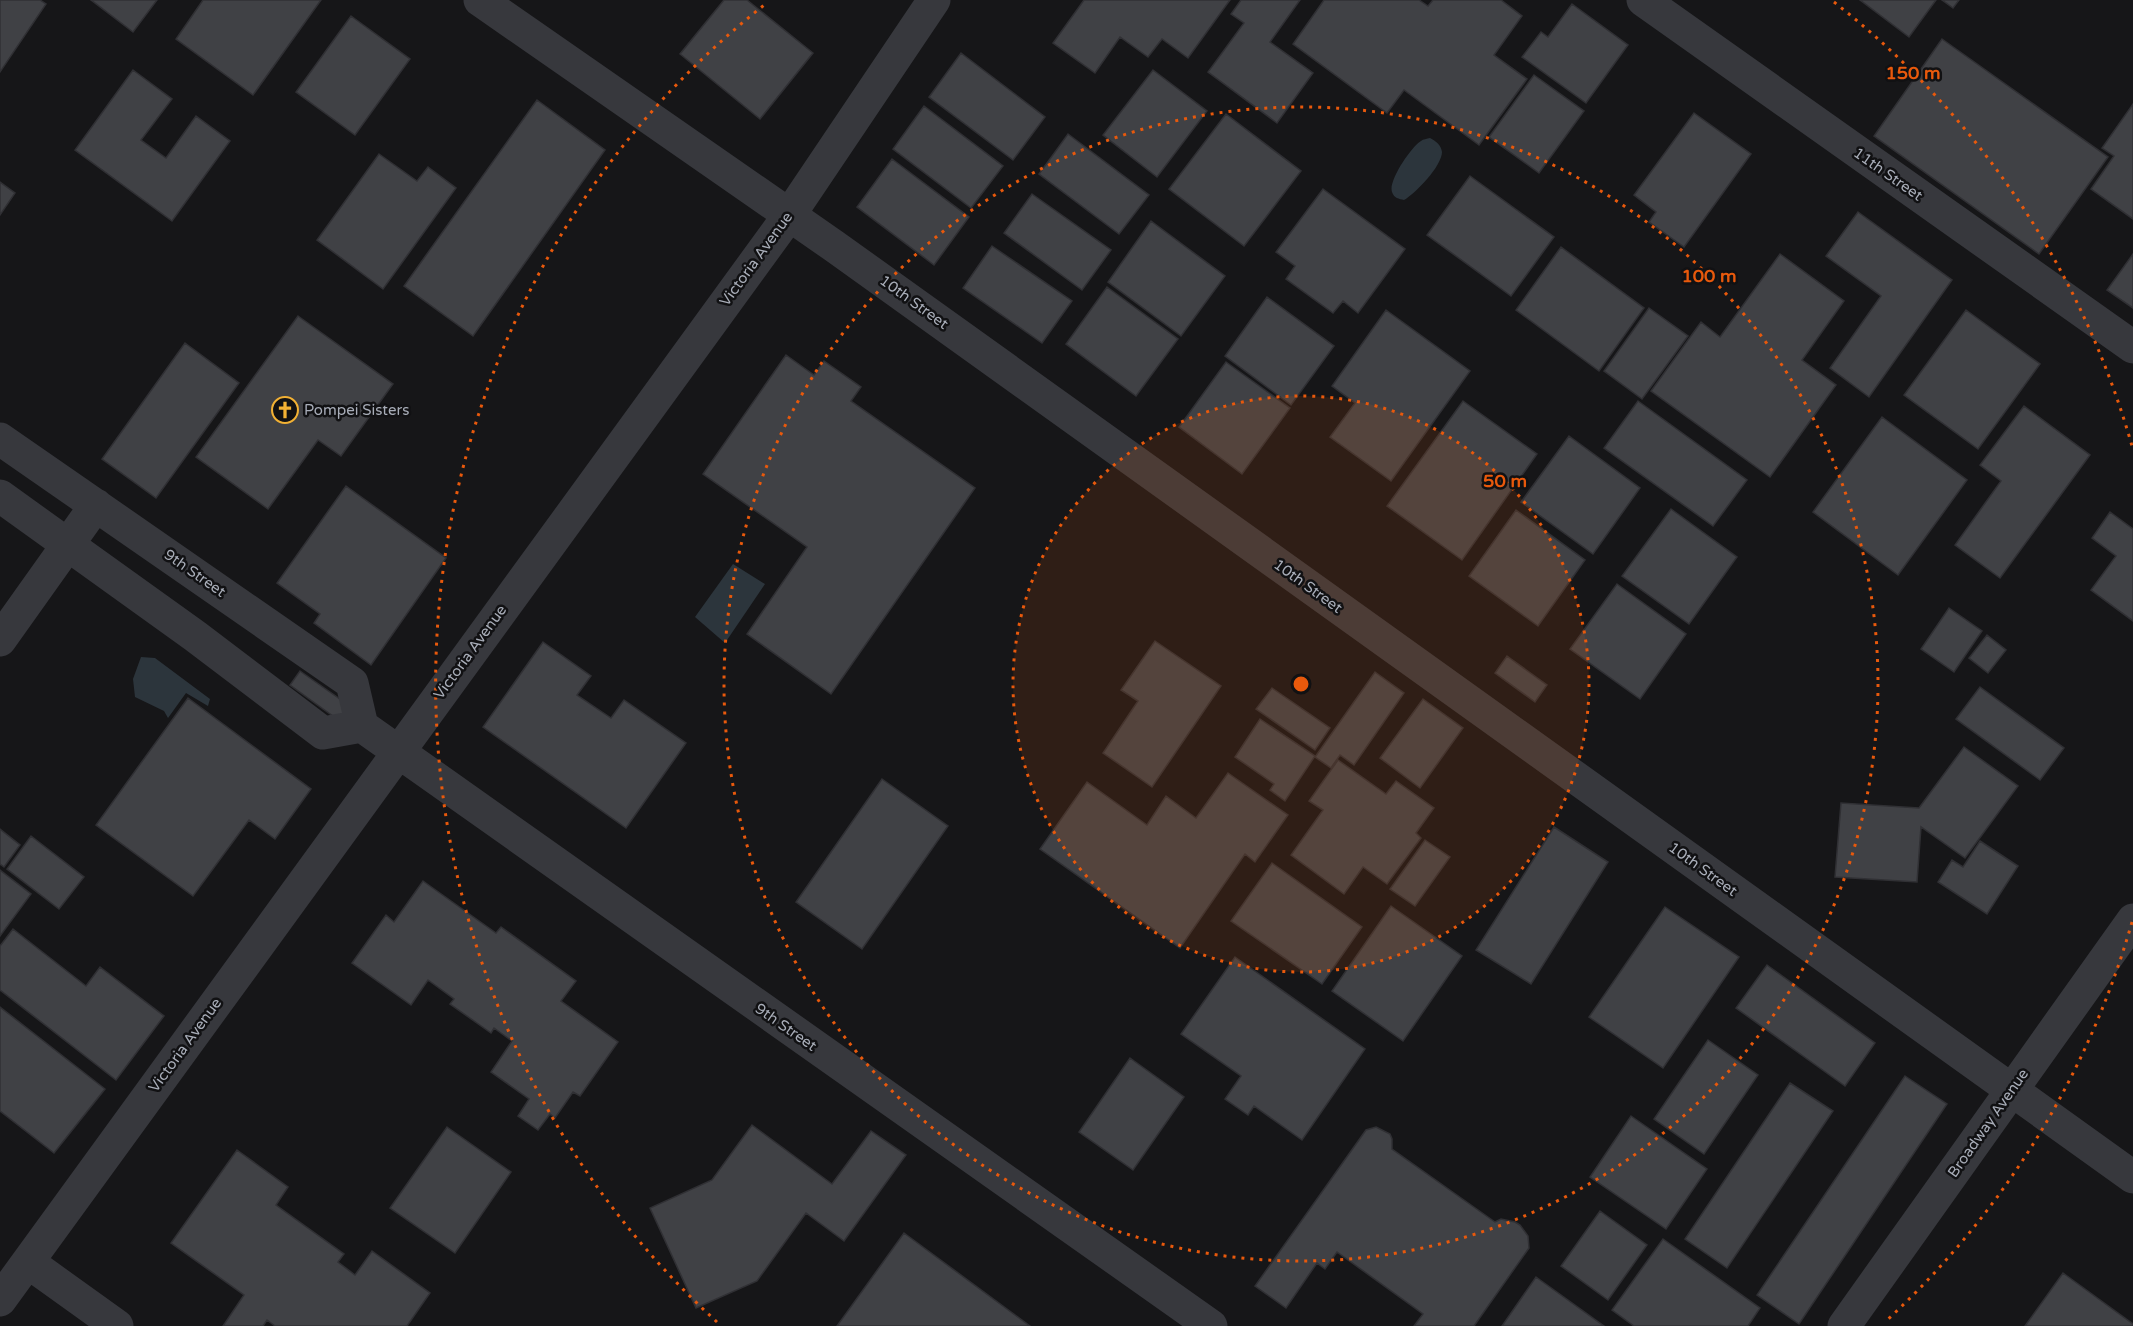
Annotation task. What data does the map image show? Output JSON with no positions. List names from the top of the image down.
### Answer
{
  "streets": {
    "street": [
      "11th Street",
      "Victoria Avenue",
      "10th Street",
      "9th Street",
      "Broadway Avenue"
    ]
  },
  "crossings": [
    ["Victoria Avenue", "10th Street"],
    ["Victoria Avenue", "9th Street"],
    ["10th Street", "Broadway Avenue"]
  ],
  "places": {
    "church": ["Pompei Sisters"]
  },
  "rings": ["150 m", "100 m", "50 m"]
}
